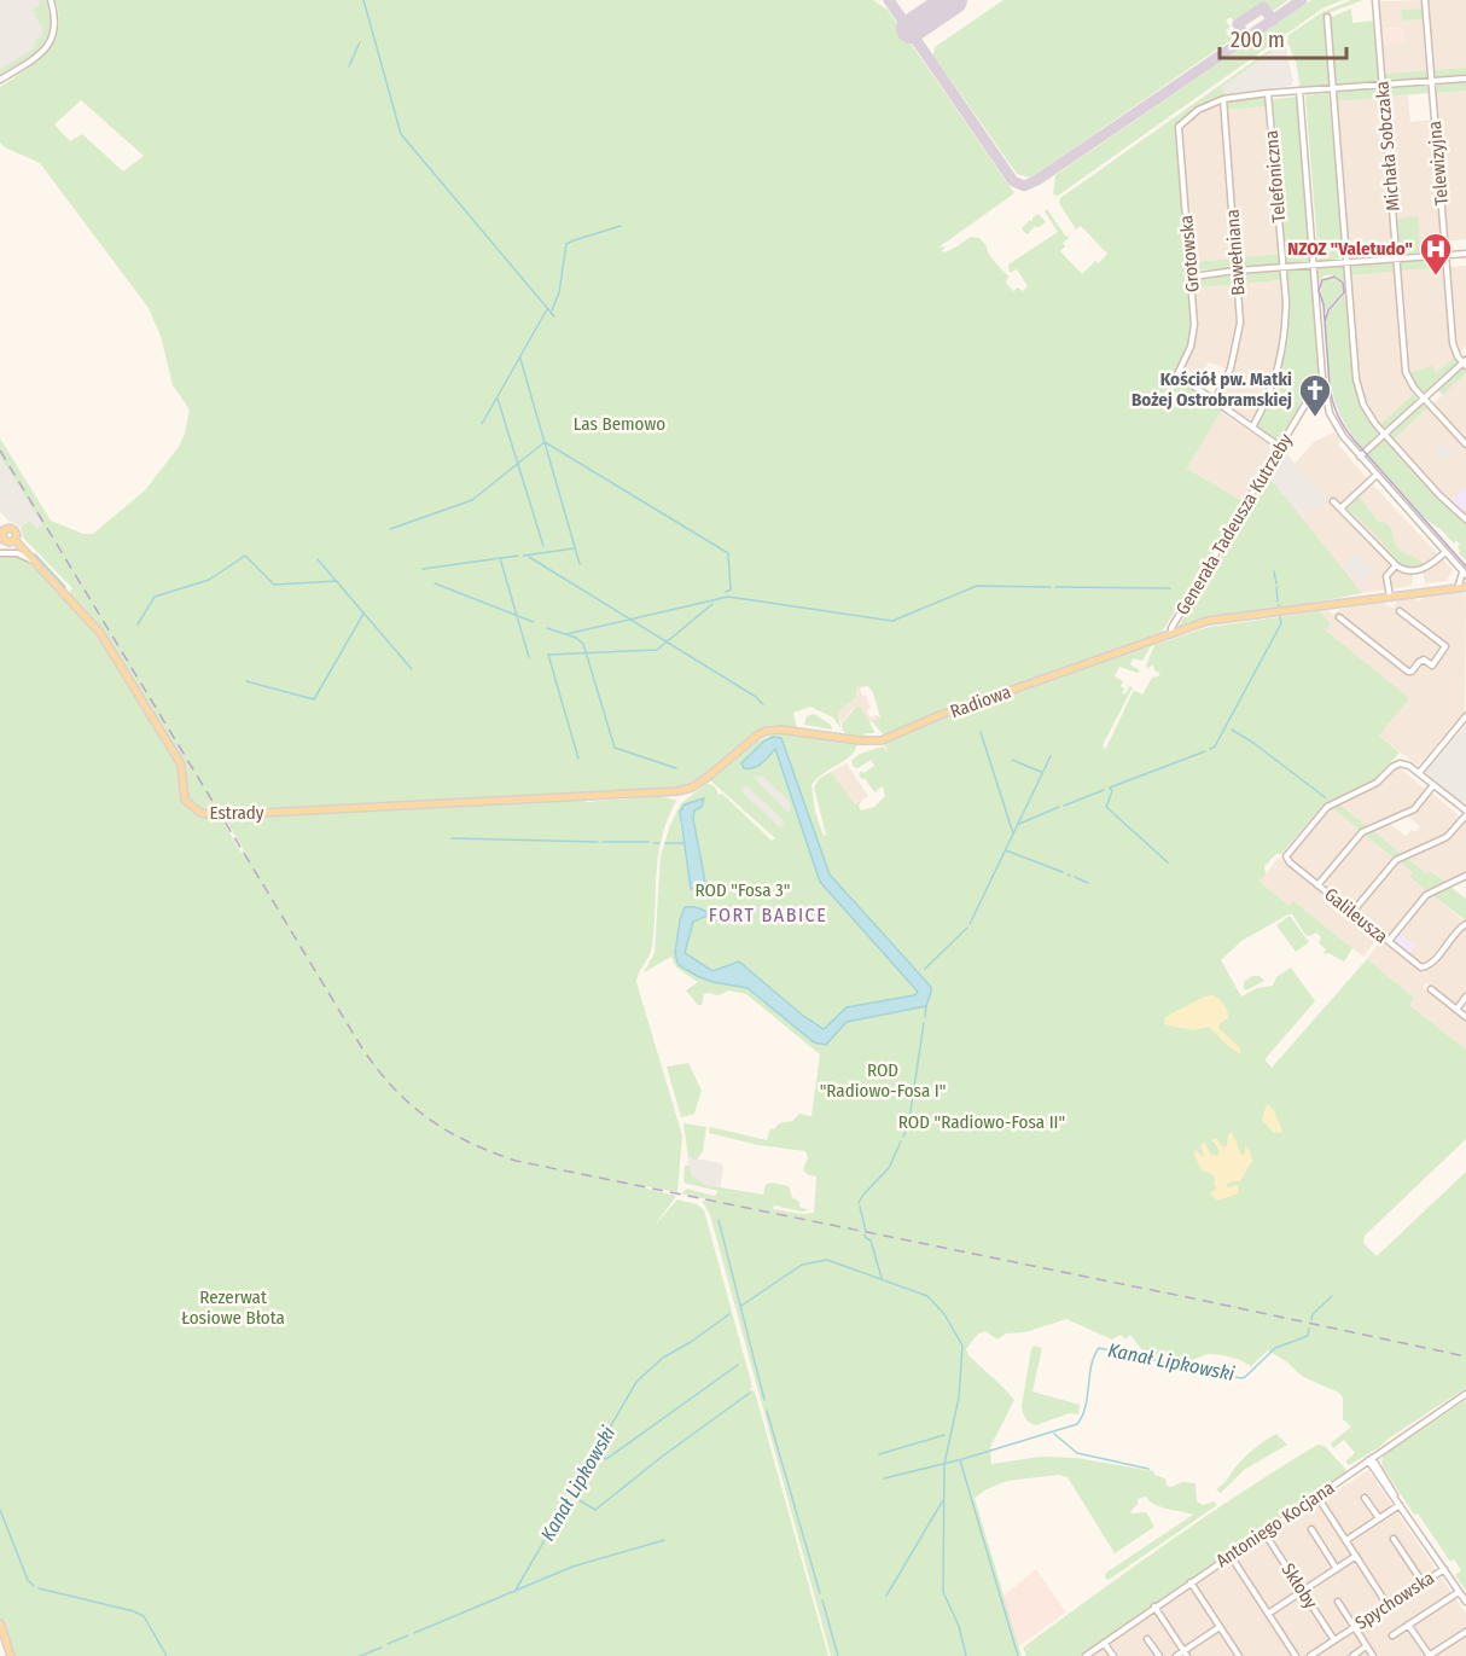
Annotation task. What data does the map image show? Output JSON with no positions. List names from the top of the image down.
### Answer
{
  "streets": {
    "main road": ["Radiowa", "Estrady"],
    "street": [
      "Michała Sobczaka",
      "Telewizyjna",
      "Telefoniczna",
      "Bawełniana",
      "Grotowska",
      "Generała Tadeusza Kutrzeby",
      "Galileusza",
      "Antoniego Kocjana",
      "Skłoby",
      "Spychowska"
    ]
  },
  "crossings": [
    ["Bawełniana", "Grotowska"],
    ["Generała Tadeusza Kutrzeby", "Radiowa"],
    ["Radiowa", "Estrady"],
    ["Antoniego Kocjana", "Skłoby"],
    ["Skłoby", "Spychowska"]
  ],
  "districts": ["FORT BABICE"],
  "water": ["Kanał Lipkowski"],
  "parks": [
    "Las Bemowo",
    "ROD \"Fosa 3\"",
    "ROD \"Radiowo-Fosa I\"",
    "ROD \"Radiowo-Fosa II\"",
    "Rezerwat Łosiowe Błota"
  ],
  "places": {
    "hospital": ["NZOZ \"Valetudo\""],
    "church": ["Kościół pw. Matki Bożej Ostrobramskiej"]
  },
  "scale_bar": "200 m"
}
